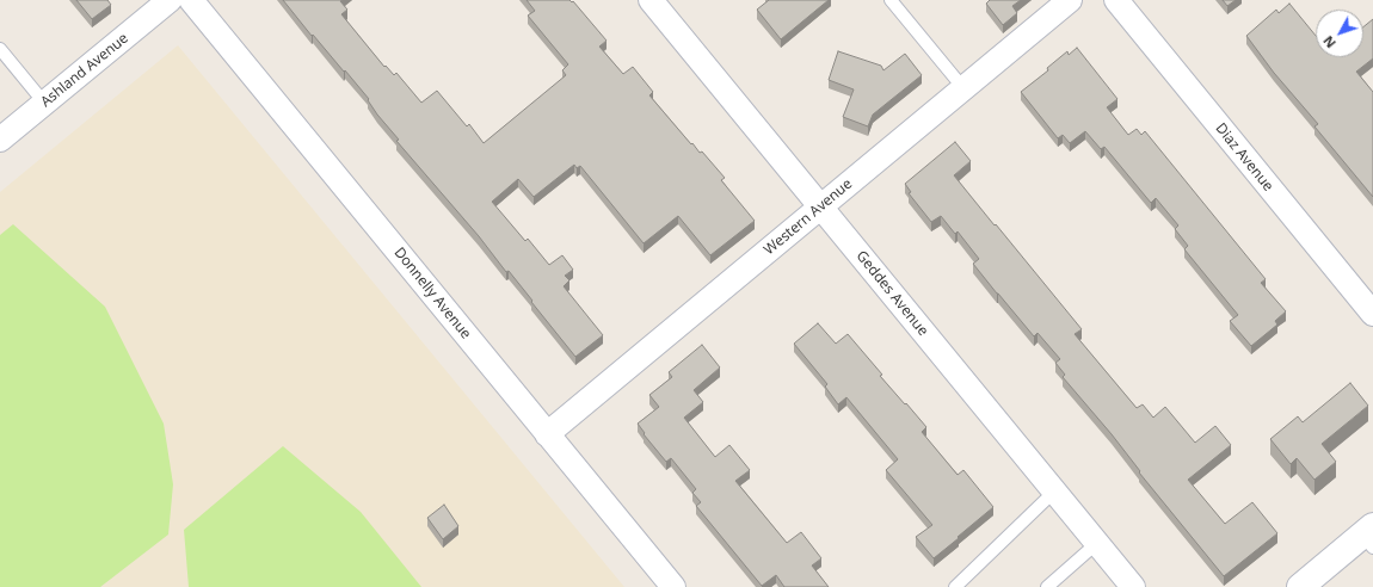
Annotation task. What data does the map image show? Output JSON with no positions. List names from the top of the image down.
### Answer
{
  "streets": {
    "street": [
      "Ashland Avenue",
      "Diaz Avenue",
      "Western Avenue",
      "Donnelly Avenue",
      "Geddes Avenue"
    ]
  },
  "crossings": [
    ["Western Avenue", "Donnelly Avenue"],
    ["Western Avenue", "Geddes Avenue"]
  ],
  "north": "bottom left"
}
